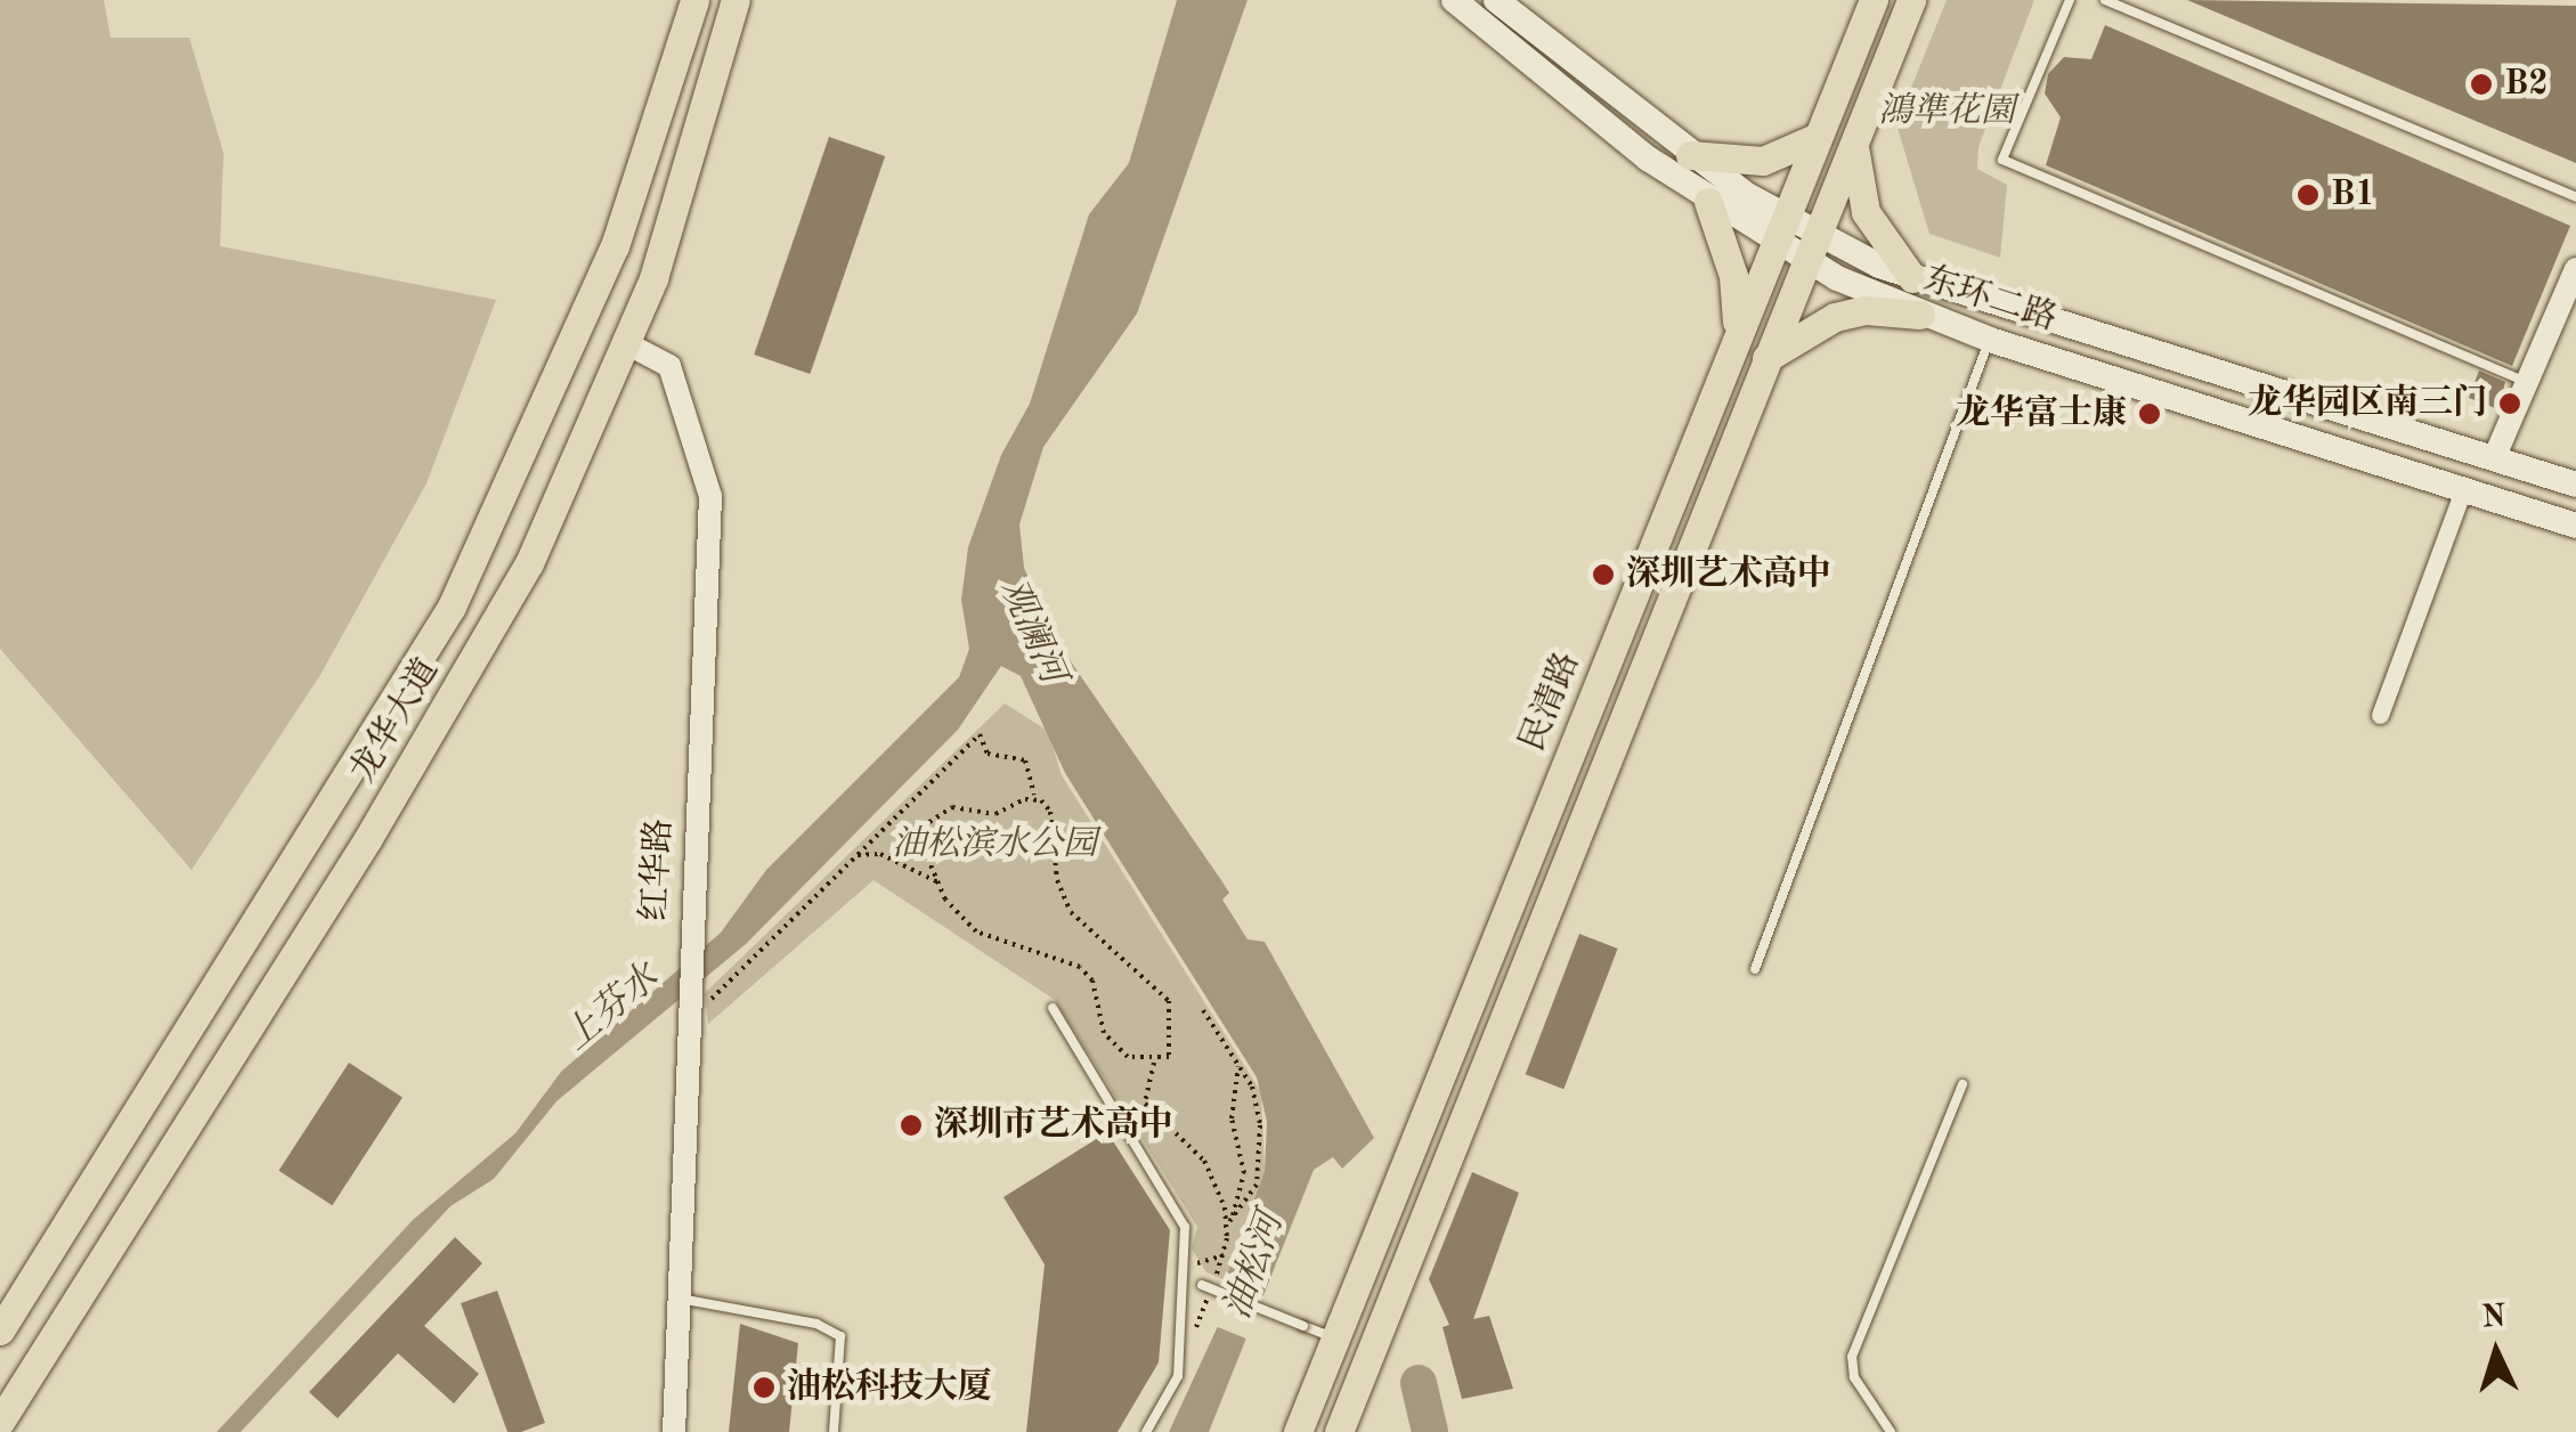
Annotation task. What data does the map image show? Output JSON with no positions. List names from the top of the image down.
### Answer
{
  "streets": {
    "main road": ["东环二路", "民清路", "龙华大道"],
    "street": ["红华路"]
  },
  "crossings": [
    ["东环二路", "民清路"],
    ["龙华大道", "红华路"]
  ],
  "water": ["观澜河", "上芬水", "油松河"],
  "parks": ["鴻準花園", "油松滨水公园"],
  "places": [
    "B2",
    "B1",
    "龙华园区南三门",
    "龙华富士康",
    "深圳艺术高中",
    "深圳市艺术高中",
    "油松科技大厦"
  ],
  "north": "top"
}
